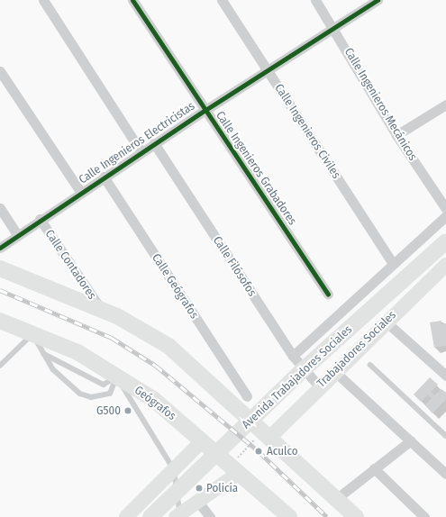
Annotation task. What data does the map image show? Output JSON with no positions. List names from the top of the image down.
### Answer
{
  "streets": {
    "main road": ["Avenida Trabajadores Sociales", "Geógrafos"],
    "street": [
      "Calle Ingenieros Mecánicos",
      "Calle Ingenieros Civiles",
      "Calle Ingenieros Electricistas",
      "Calle Ingenieros Grabadores",
      "Calle Contadores",
      "Calle Filósofos",
      "Calle Geógrafos",
      "Trabajadores Sociales"
    ]
  },
  "crossings": [
    ["Calle Ingenieros Mecánicos", "Calle Ingenieros Electricistas"],
    ["Calle Ingenieros Civiles", "Calle Ingenieros Electricistas"],
    ["Calle Ingenieros Electricistas", "Calle Ingenieros Grabadores"],
    ["Calle Ingenieros Electricistas", "Calle Contadores"],
    ["Calle Ingenieros Electricistas", "Calle Filósofos"],
    ["Calle Ingenieros Electricistas", "Calle Geógrafos"],
    ["Calle Filósofos", "Trabajadores Sociales"]
  ],
  "places": ["G500", "Aculco", "Policía"]
}
